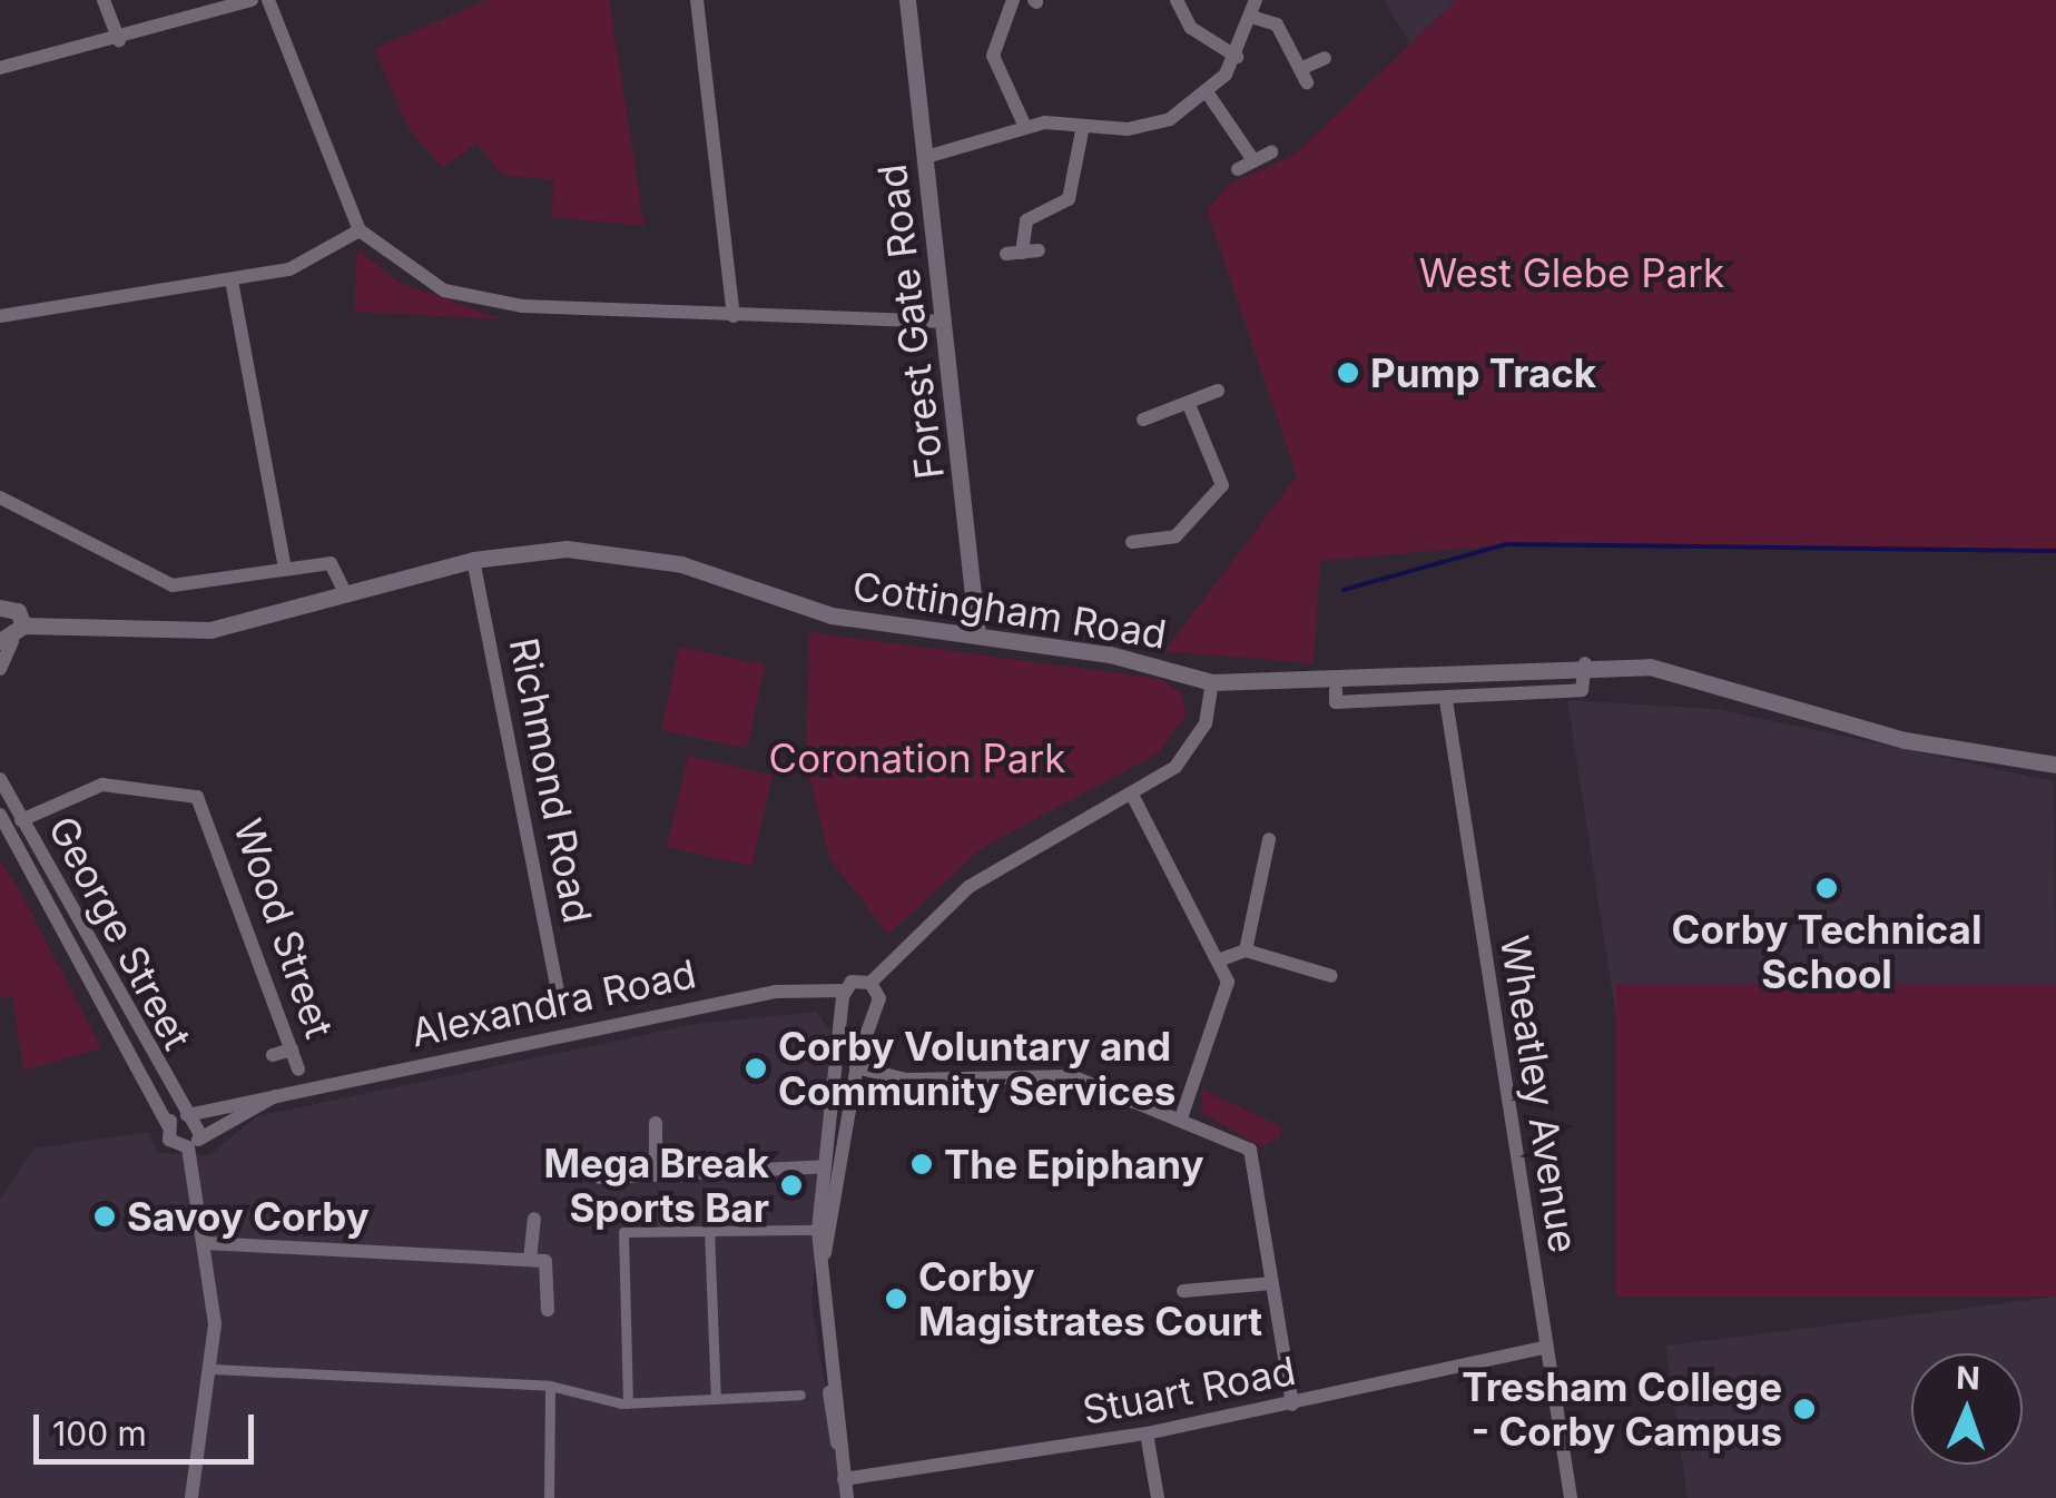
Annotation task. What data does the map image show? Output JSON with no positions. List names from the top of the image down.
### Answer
{
  "streets": {
    "street": [
      "Forest Gate Road",
      "Cottingham Road",
      "Richmond Road",
      "Wood Street",
      "George Street",
      "Alexandra Road",
      "Wheatley Avenue",
      "Stuart Road"
    ]
  },
  "crossings": [
    ["Forest Gate Road", "Cottingham Road"],
    ["Cottingham Road", "Richmond Road"],
    ["Wood Street", "George Street"],
    ["George Street", "Alexandra Road"],
    ["Wheatley Avenue", "Stuart Road"]
  ],
  "parks": ["West Glebe Park", "Coronation Park"],
  "places": [
    "Pump Track",
    "Corby Technical School",
    "Corby Voluntary and Community Services",
    "The Epiphany",
    "Mega Break Sports Bar",
    "Savoy Corby",
    "Corby Magistrates Court",
    "Tresham College - Corby Campus"
  ],
  "scale_bar": "100 m",
  "north": "top"
}
